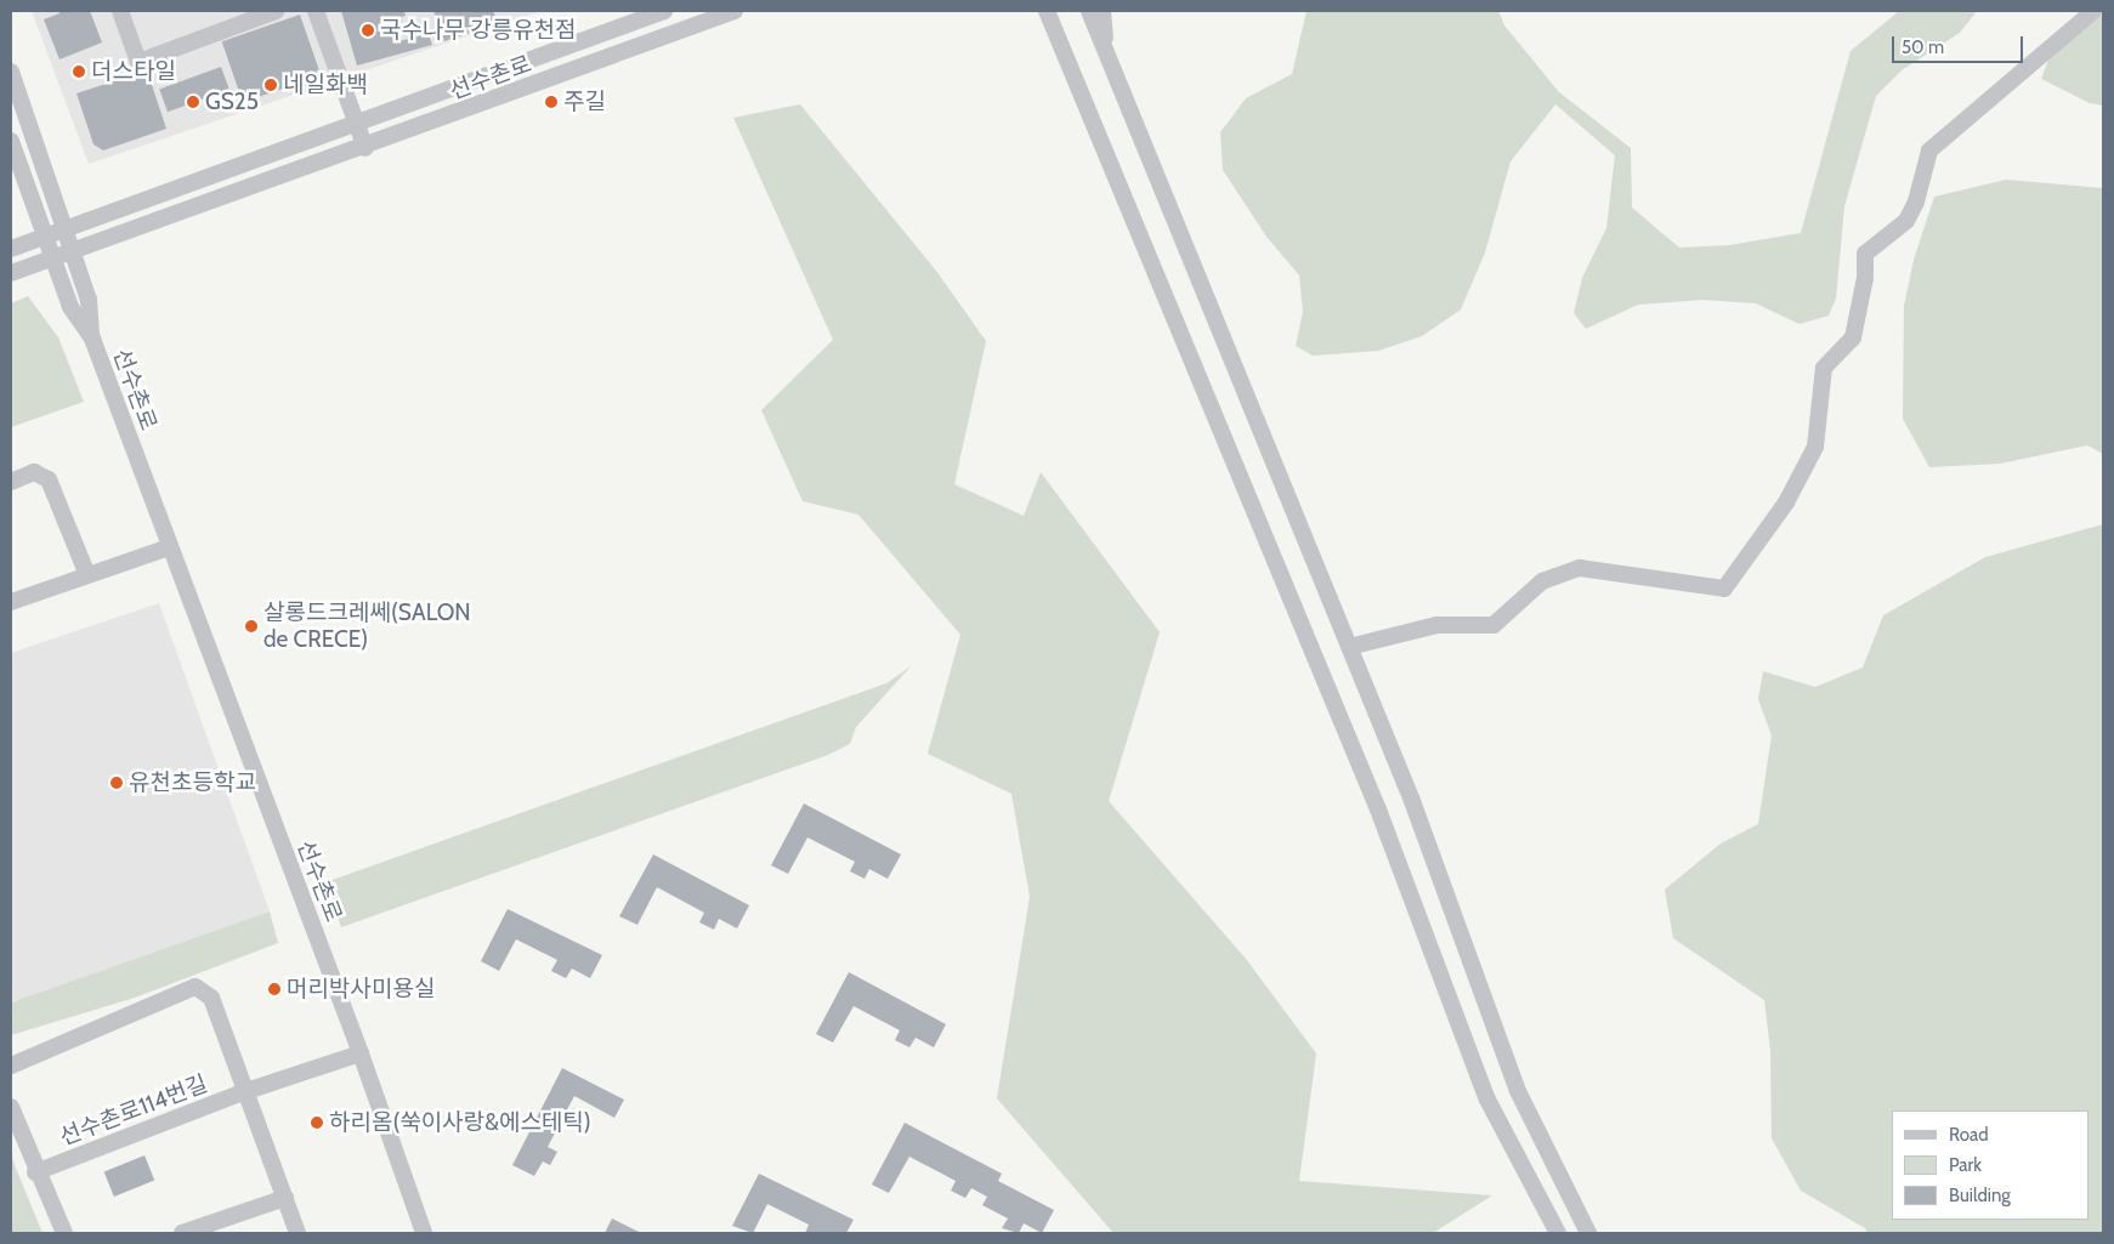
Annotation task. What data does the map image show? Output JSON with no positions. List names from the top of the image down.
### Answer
{
  "streets": {
    "street": ["선수촌로", "선수촌로114번길"]
  },
  "crossings": [
    ["선수촌로", "선수촌로114번길"]
  ],
  "places": [
    "국수나무 강릉유천점",
    "더스타일",
    "네일화백",
    "GS25",
    "주길",
    "살롱드크레쎄(SALON de CRECE)",
    "유천초등학교",
    "머리박사미용실",
    "하리옴(쑥이사랑&에스테틱)"
  ],
  "legend": ["Road", "Park", "Building"],
  "scale_bar": "50 m"
}
